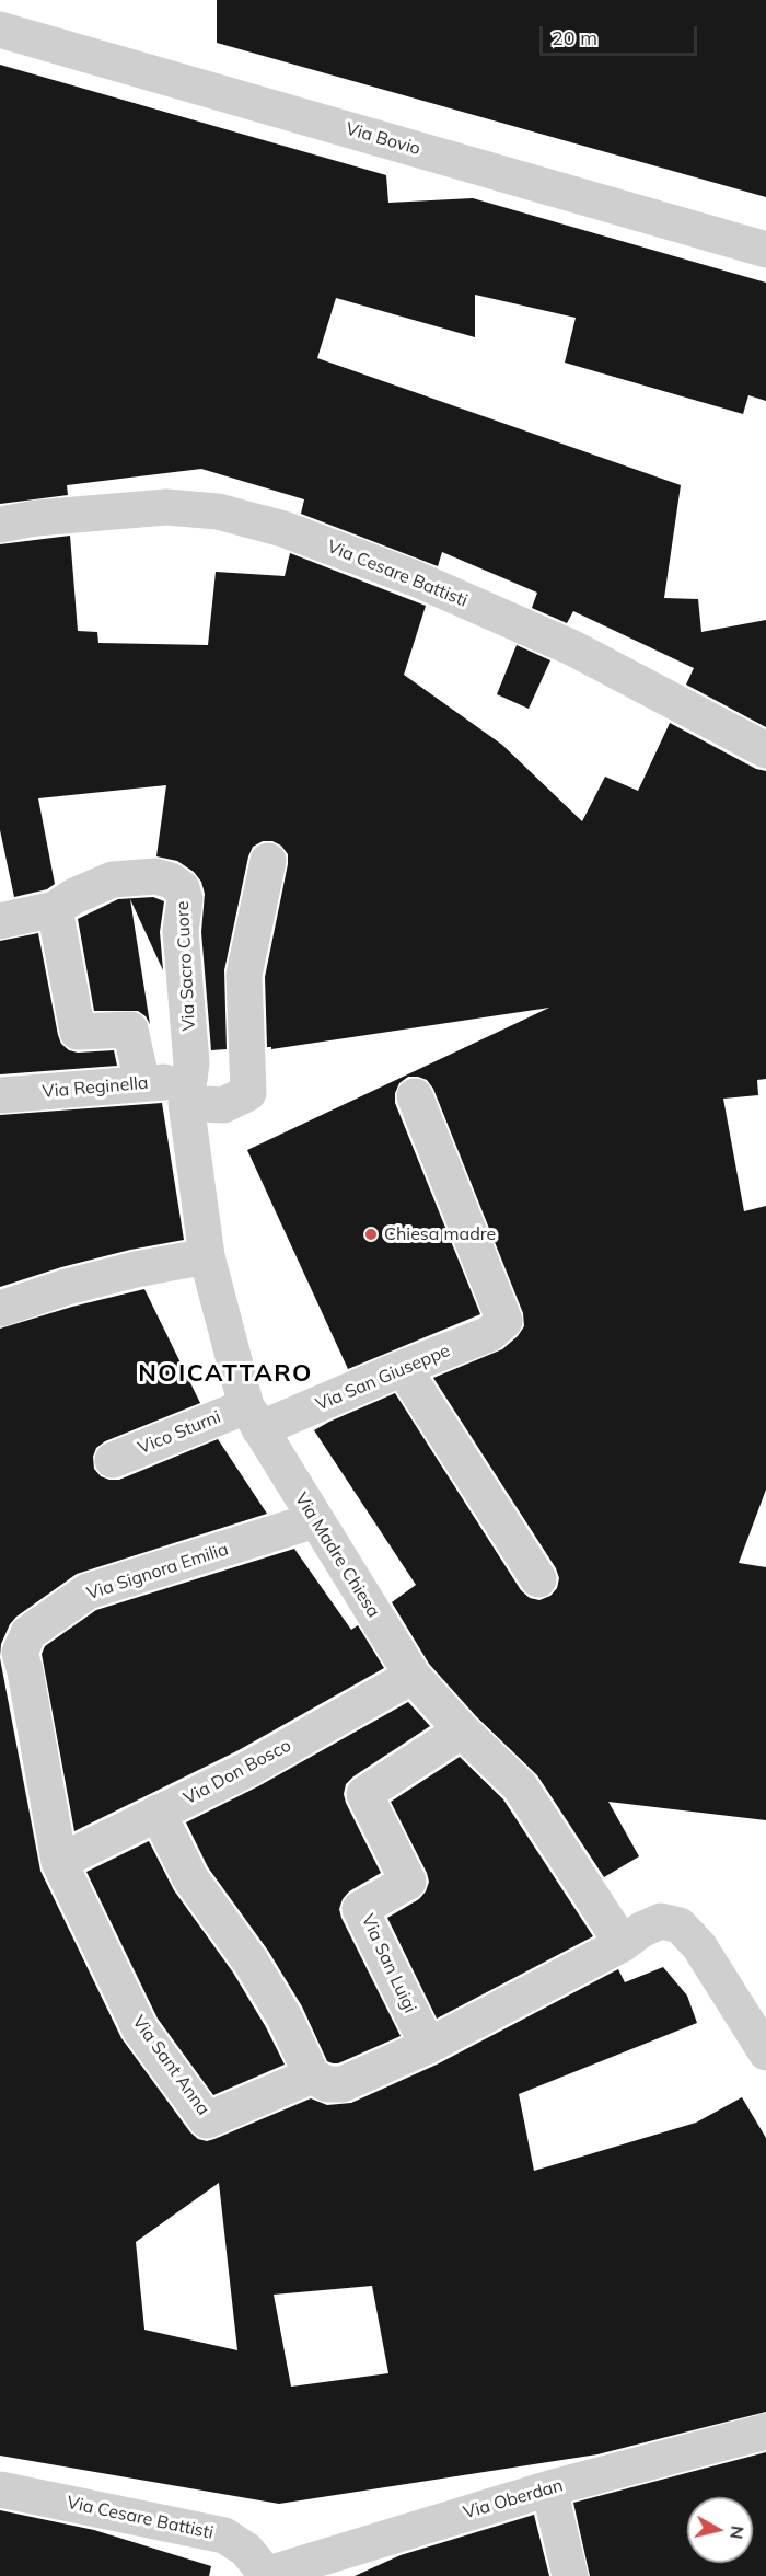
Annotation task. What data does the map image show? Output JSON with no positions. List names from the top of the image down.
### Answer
{
  "streets": {
    "street": [
      "Via Bovio",
      "Via Cesare Battisti",
      "Via Sacro Cuore",
      "Via Reginella",
      "Via San Giuseppe",
      "Vico Sturni",
      "Via Madre Chiesa",
      "Via Signora Emilia",
      "Via Don Bosco",
      "Via San Luigi",
      "Via Sant Anna",
      "Via Oberdan"
    ]
  },
  "crossings": [
    ["Via Cesare Battisti", "Via Oberdan"],
    ["Via Sacro Cuore", "Via Reginella"],
    ["Via Sacro Cuore", "Via Madre Chiesa"],
    ["Via Reginella", "Via Madre Chiesa"],
    ["Via San Giuseppe", "Vico Sturni"],
    ["Via San Giuseppe", "Via Madre Chiesa"],
    ["Vico Sturni", "Via Madre Chiesa"],
    ["Via Madre Chiesa", "Via Signora Emilia"],
    ["Via Madre Chiesa", "Via Don Bosco"],
    ["Via Madre Chiesa", "Via San Luigi"],
    ["Via Signora Emilia", "Via Sant Anna"],
    ["Via Don Bosco", "Via Sant Anna"]
  ],
  "districts": ["NOICATTARO"],
  "places": ["Chiesa madre"],
  "scale_bar": "20 m",
  "north": "right"
}
